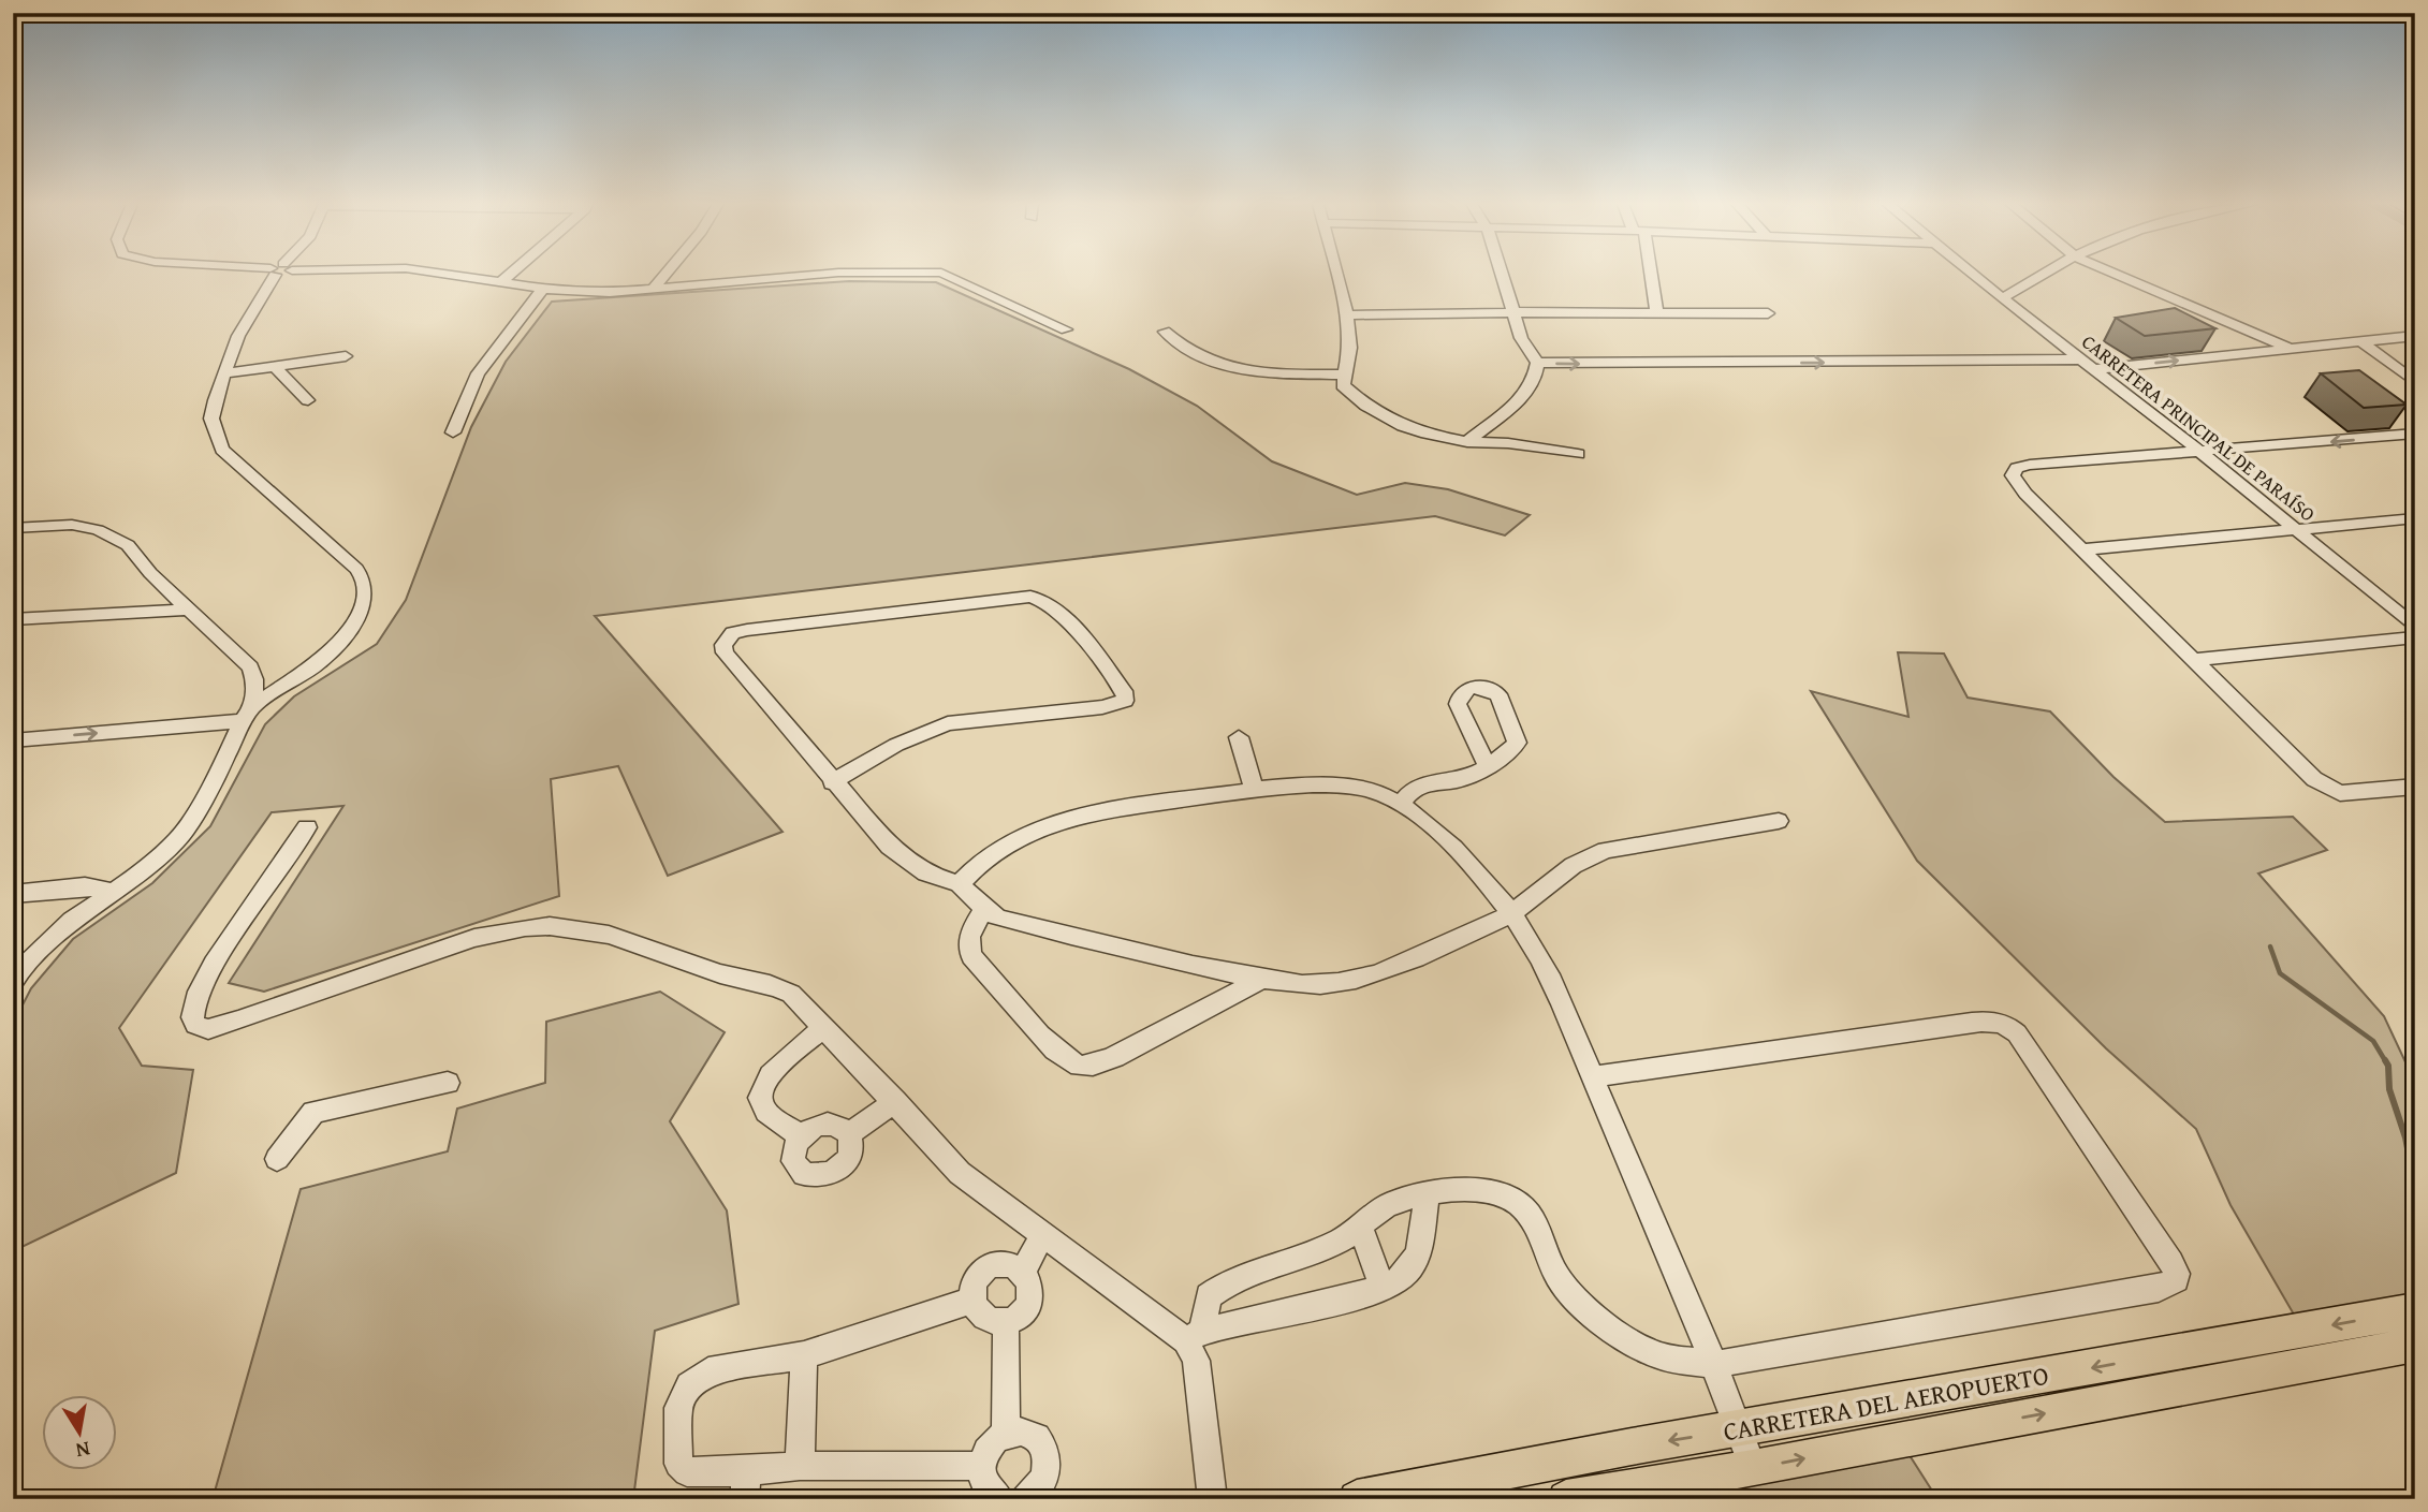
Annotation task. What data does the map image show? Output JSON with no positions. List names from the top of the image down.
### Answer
{
  "streets": {
    "main road": ["CARRETERA DEL AEROPUERTO"],
    "street": ["CARRETERA PRINCIPAL DE PARAÍSO"]
  },
  "north": "bottom"
}
